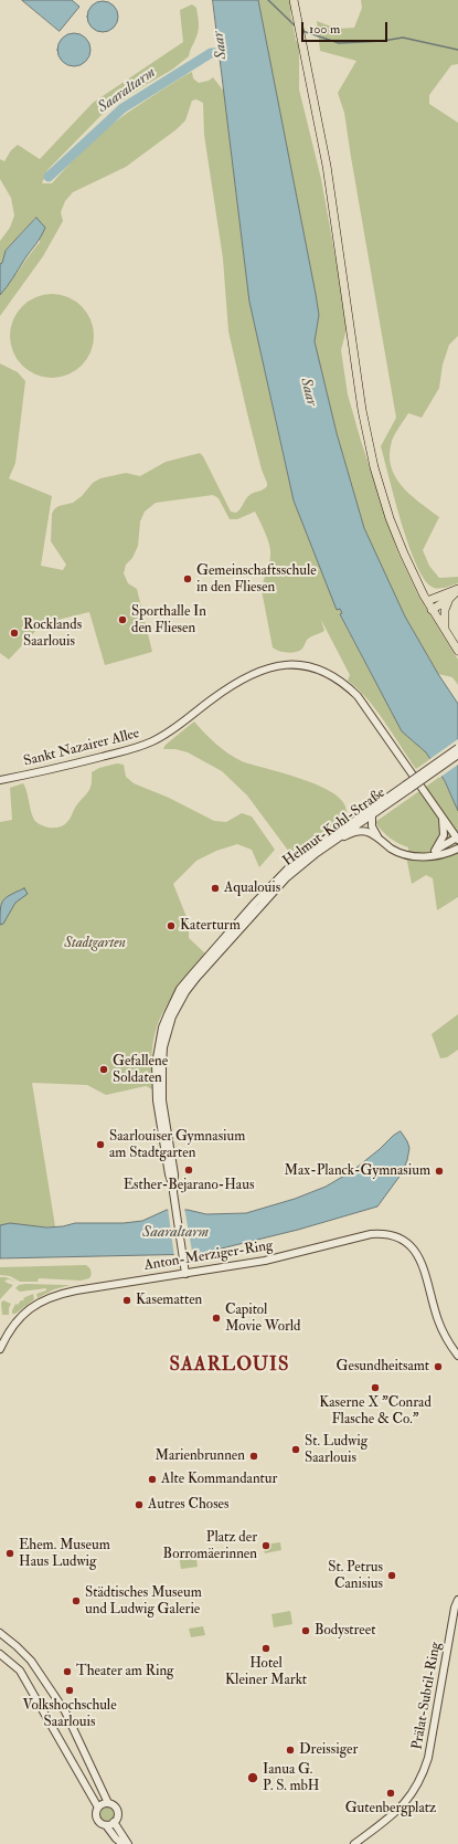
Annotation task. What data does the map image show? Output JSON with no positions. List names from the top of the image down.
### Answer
{
  "streets": {
    "street": [
      "Sankt Nazairer Allee",
      "Helmut-Kohl-Straße",
      "Anton-Merziger-Ring",
      "Prälat-Subtil-Ring"
    ]
  },
  "districts": ["SAARLOUIS"],
  "water": ["Saar", "Saaraltarm"],
  "parks": ["Stadtgarten"],
  "places": [
    "Gemeinschaftsschule in den Fliesen",
    "Sporthalle In den Fliesen",
    "Rocklands Saarlouis",
    "Aqualouis",
    "Katerturm",
    "Gefallene Soldaten",
    "Saarlouiser Gymnasium am Stadtgarten",
    "Esther-Bejarano-Haus",
    "Max-Planck-Gymnasium",
    "Kasematten",
    "Capitol Movie World",
    "Gesundheitsamt",
    "Kaserne X \"Conrad Flasche & Co.\"",
    "St. Ludwig Saarlouis",
    "Marienbrunnen",
    "Alte Kommandantur",
    "Autres Choses",
    "Platz der Borromäerinnen",
    "Ehem. Museum Haus Ludwig",
    "St. Petrus Canisius",
    "Städtisches Museum und Ludwig Galerie",
    "Bodystreet",
    "Hotel Kleiner Markt",
    "Theater am Ring",
    "Volkshochschule Saarlouis",
    "Dreissiger",
    "Ianua G. P. S. mbH",
    "Gutenbergplatz"
  ],
  "scale_bar": "100 m"
}
